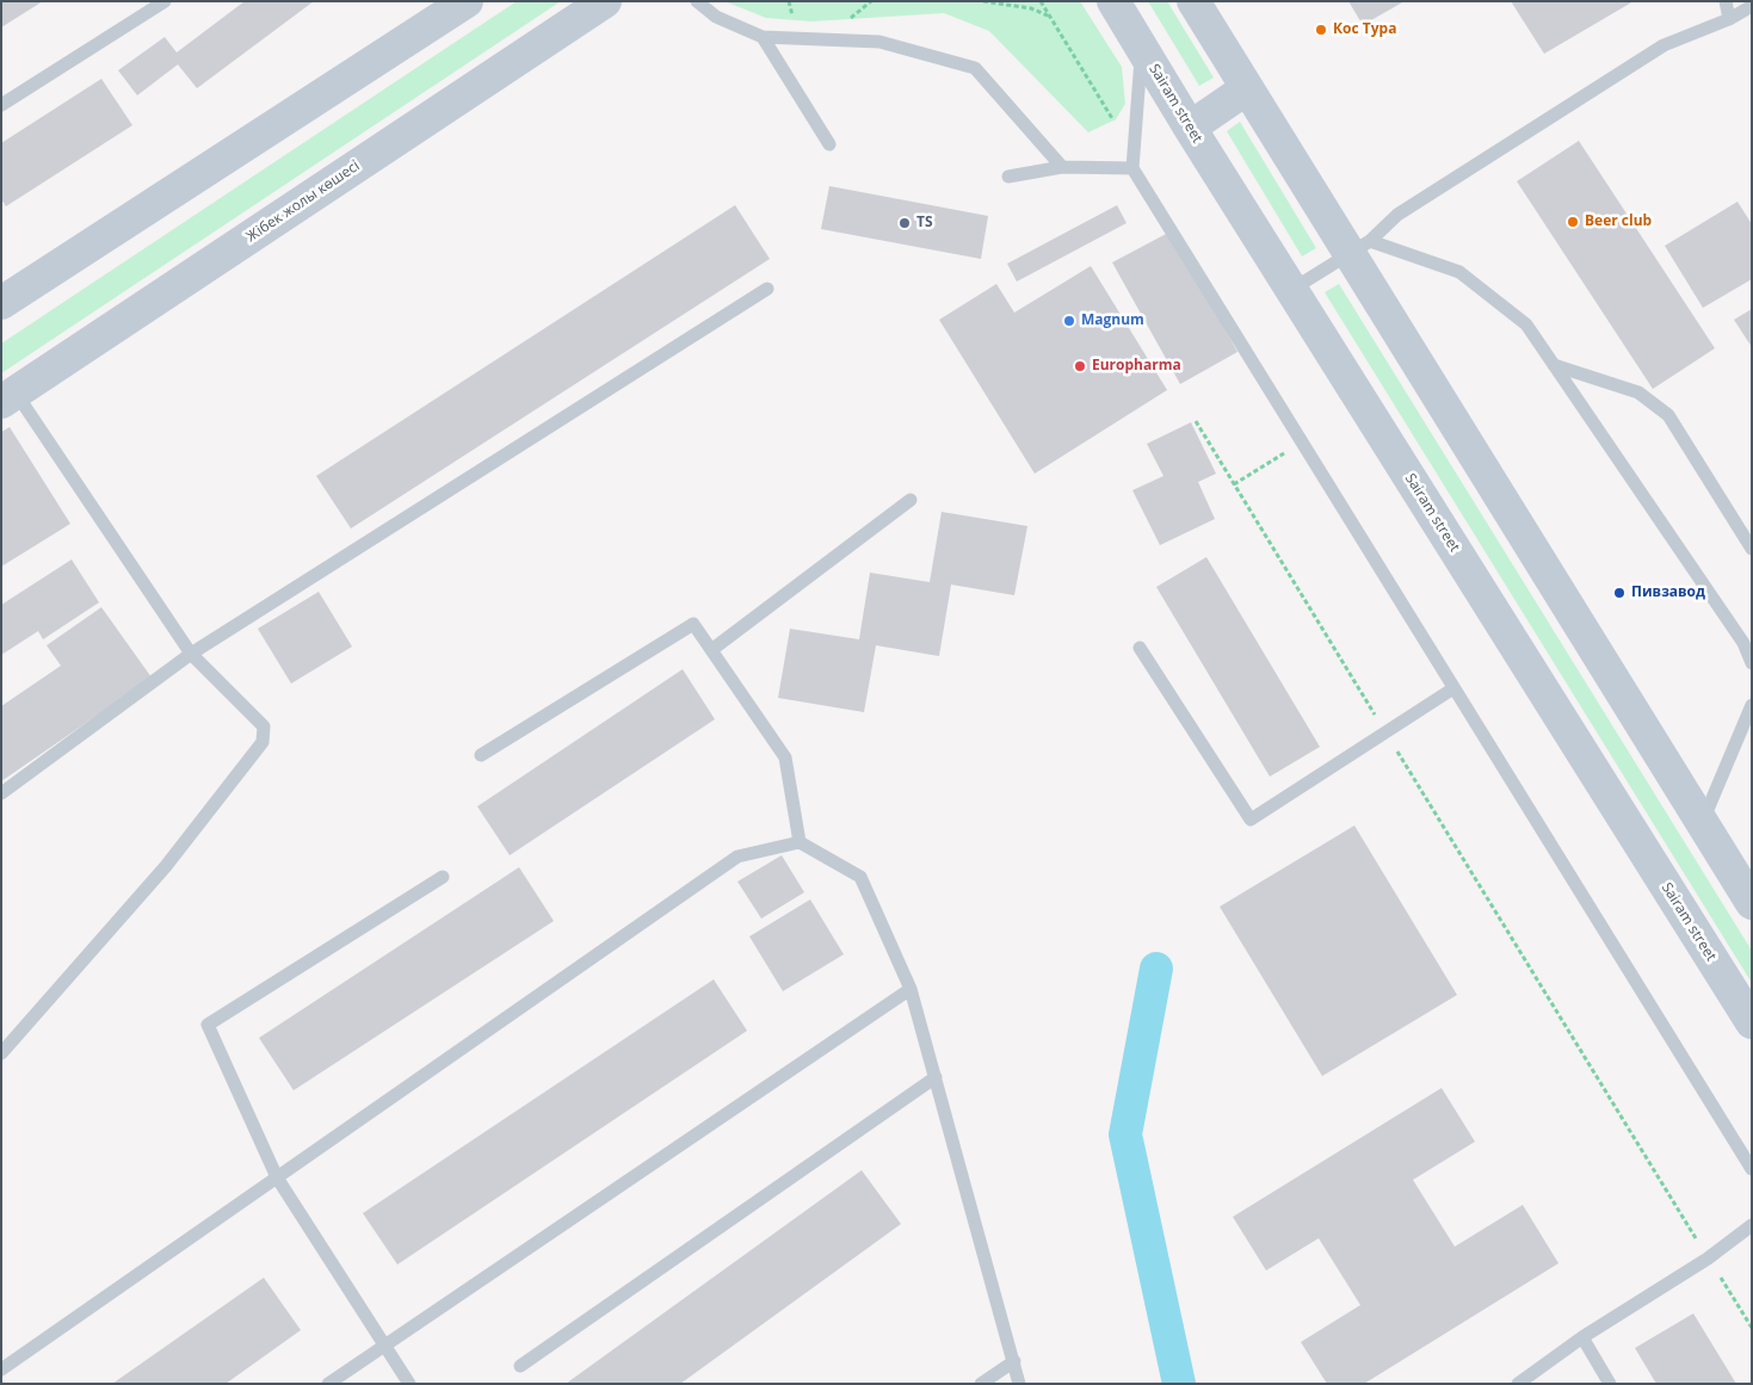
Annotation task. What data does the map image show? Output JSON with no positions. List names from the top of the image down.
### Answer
{
  "streets": {
    "main road": ["Sairam street", "Жібек жолы көшесі"]
  },
  "places": [
    "Кос Тура",
    "Beer club",
    "TS",
    "Magnum",
    "Europharma",
    "Пивзавод"
  ]
}
